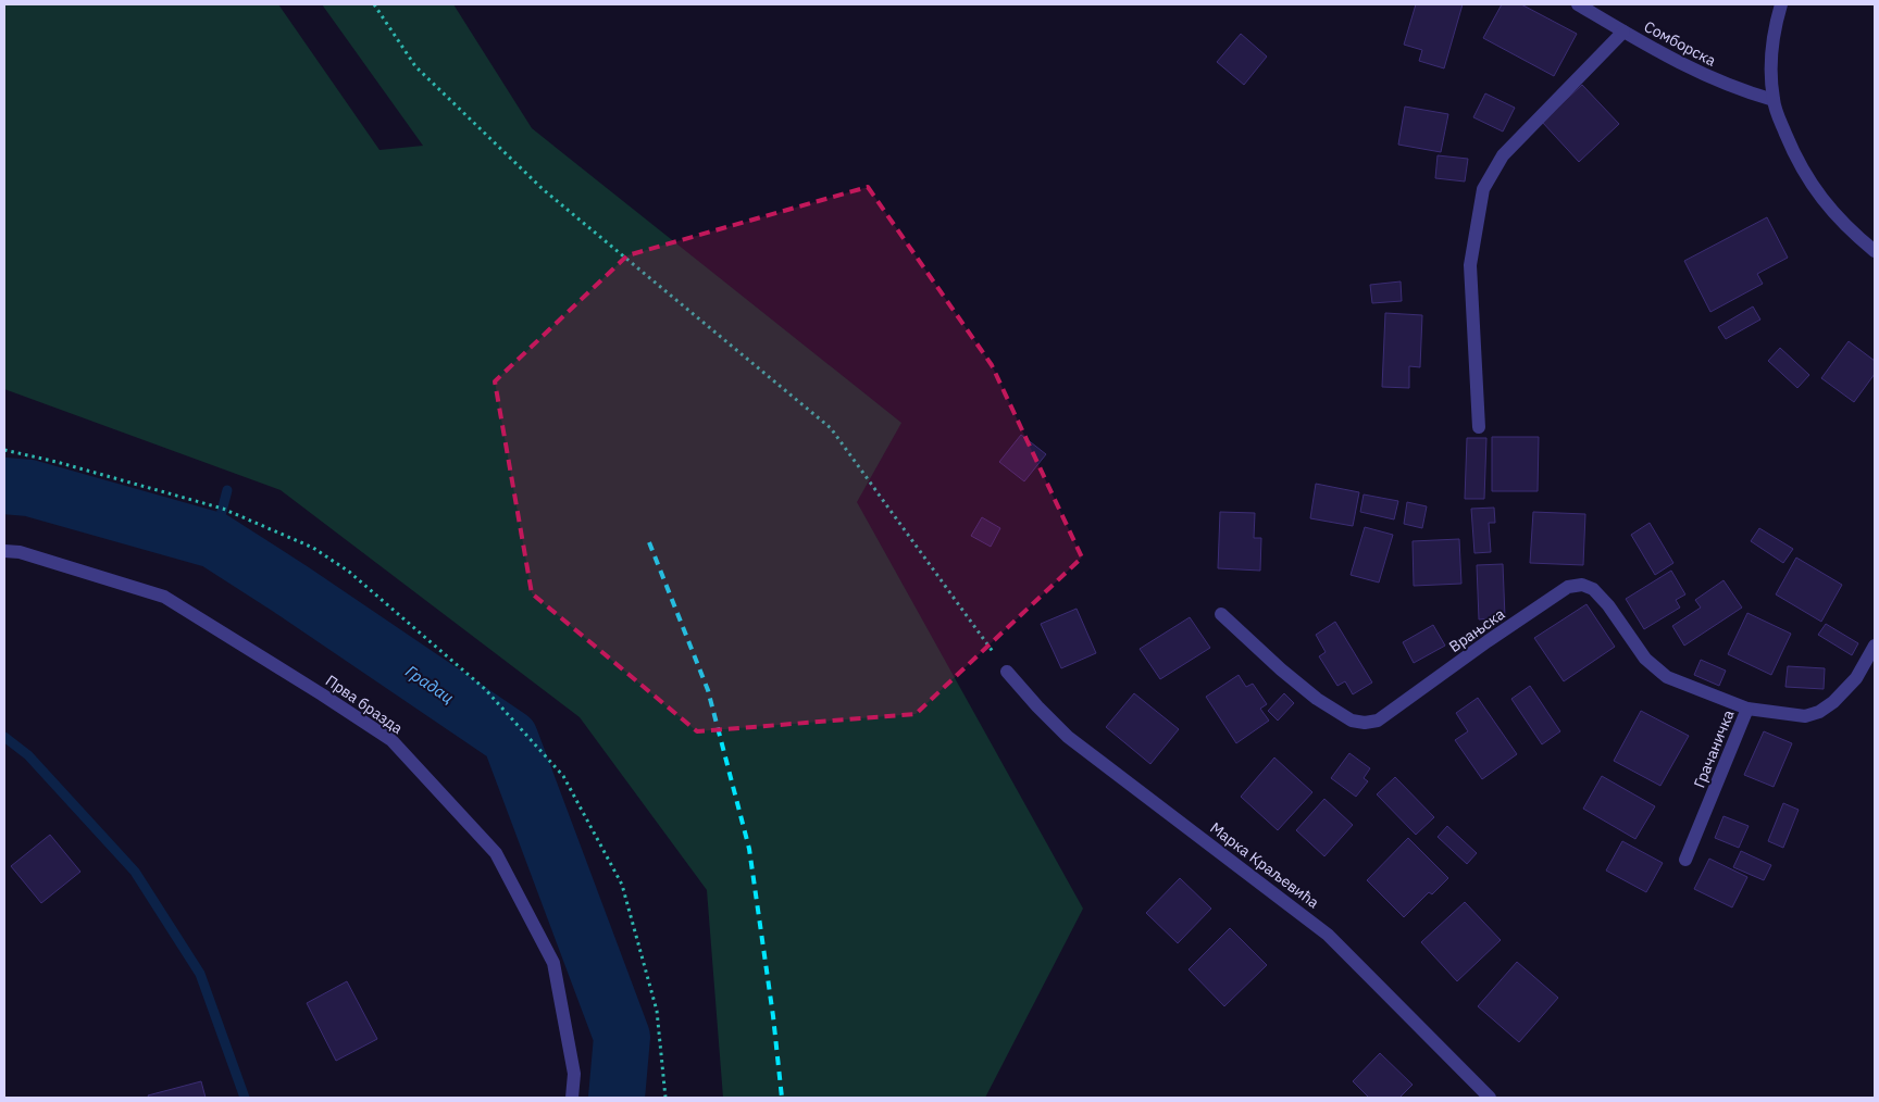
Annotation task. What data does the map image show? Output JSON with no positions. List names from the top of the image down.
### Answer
{
  "streets": {
    "street": [
      "Сомборска",
      "Врањска",
      "Прва бразда",
      "Грачаничка",
      "Марка Краљевића"
    ]
  },
  "crossings": [
    ["Врањска", "Грачаничка"]
  ],
  "water": ["Градац"]
}
